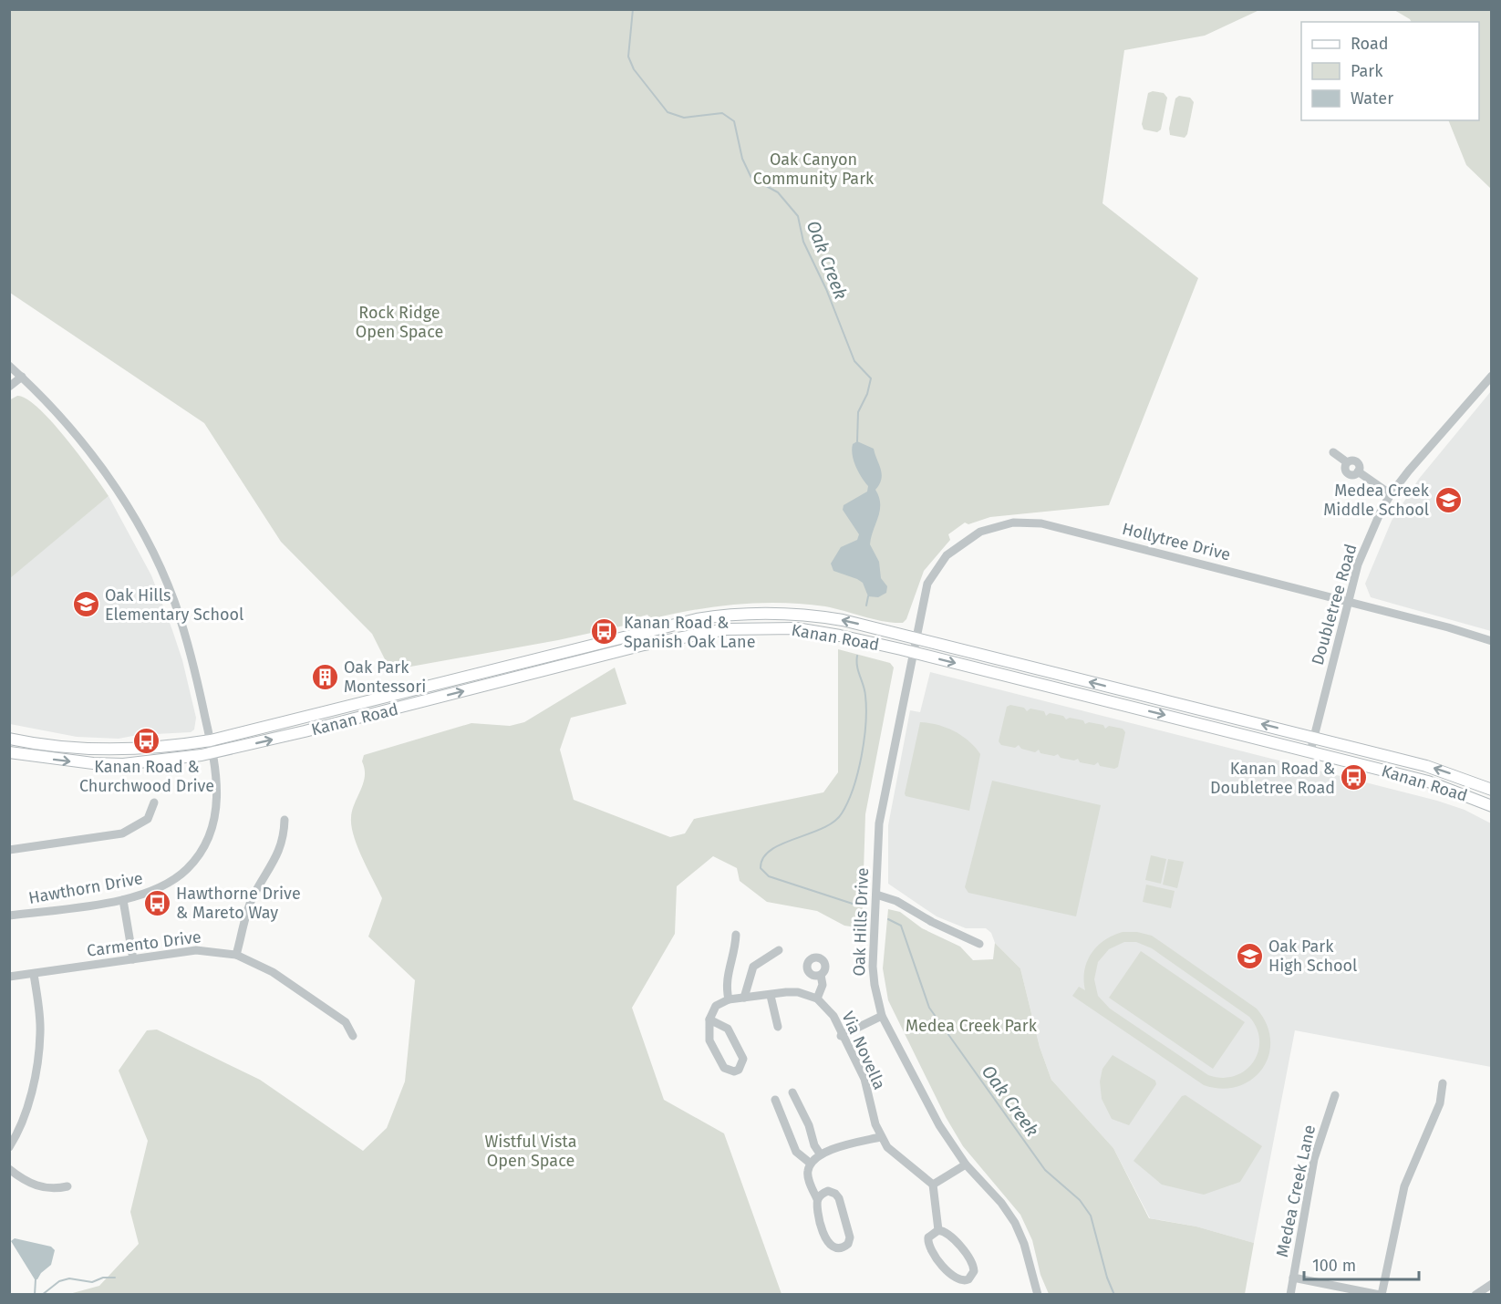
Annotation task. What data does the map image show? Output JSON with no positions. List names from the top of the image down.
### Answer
{
  "streets": {
    "main road": ["Kanan Road"],
    "street": [
      "Hollytree Drive",
      "Doubletree Road",
      "Hawthorn Drive",
      "Oak Hills Drive",
      "Carmento Drive",
      "Via Novella",
      "Medea Creek Lane"
    ]
  },
  "crossings": [
    ["Hollytree Drive", "Doubletree Road"],
    ["Hollytree Drive", "Kanan Road"],
    ["Hollytree Drive", "Oak Hills Drive"],
    ["Doubletree Road", "Kanan Road"],
    ["Kanan Road", "Hawthorn Drive"],
    ["Kanan Road", "Oak Hills Drive"]
  ],
  "water": ["Oak Creek"],
  "parks": [
    "Oak Canyon Community Park",
    "Rock Ridge Open Space",
    "Medea Creek Park",
    "Wistful Vista Open Space"
  ],
  "places": {
    "school or university": ["Medea Creek Middle School", "Oak Hills Elementary School", "Oak Park High School"],
    "bus stop": [
      "Kanan Road & Spanish Oak Lane",
      "Kanan Road & Churchwood Drive",
      "Kanan Road & Doubletree Road",
      "Hawthorne Drive & Mareto Way"
    ],
    "building": ["Oak Park Montessori"]
  },
  "legend": ["Road", "Park", "Water"],
  "scale_bar": "100 m"
}
